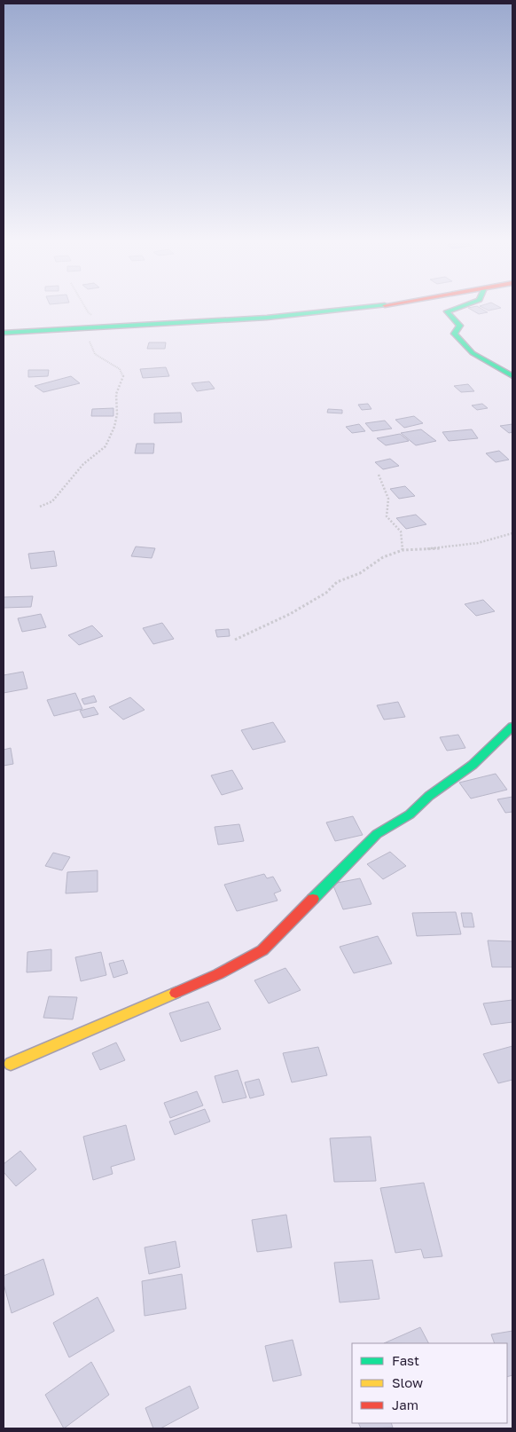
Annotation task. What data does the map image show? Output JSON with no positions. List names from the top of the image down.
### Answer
{
  "legend": ["Fast", "Slow", "Jam"]
}
